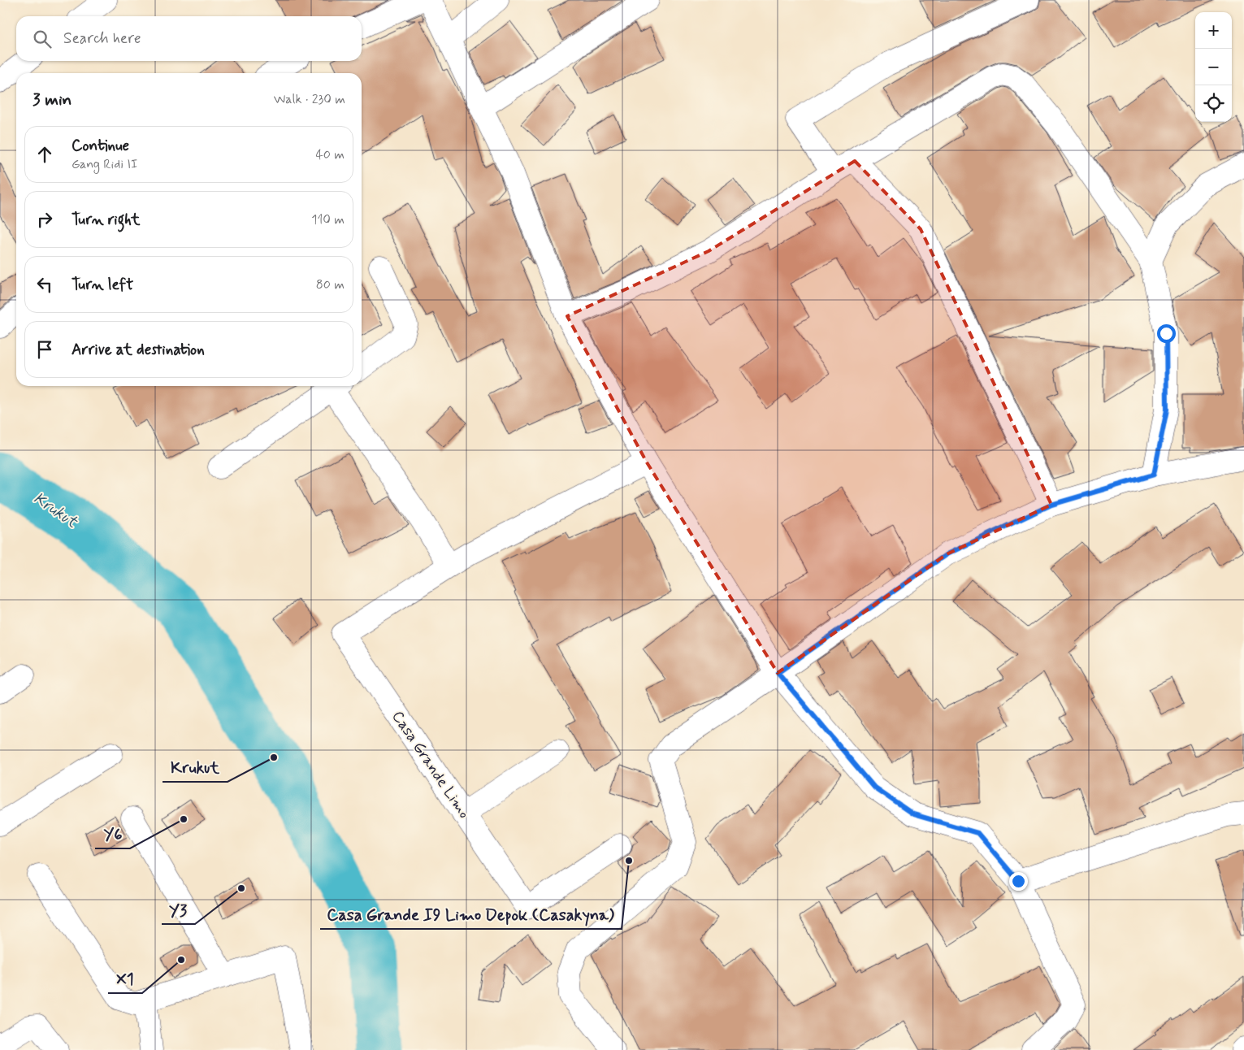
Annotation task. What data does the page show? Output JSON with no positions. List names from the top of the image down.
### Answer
{
  "streets": {
    "street": ["Casa Grande Limo"]
  },
  "water": ["Krukut"],
  "places": [
    "Krukut",
    "Y6",
    "Casa Grande I9 Limo Depok (Casakyna)",
    "Y3",
    "X1"
  ],
  "page": {
    "map_buttons": ["+", "−"],
    "search": "Search here",
    "heading": ["3 min", "Walk · 230 m"],
    "list": [
      ["Continue", "Gang Ridi II", "40 m"],
      ["Turn right", "110 m"],
      ["Turn left", "80 m"],
      "Arrive at destination"
    ]
  }
}
